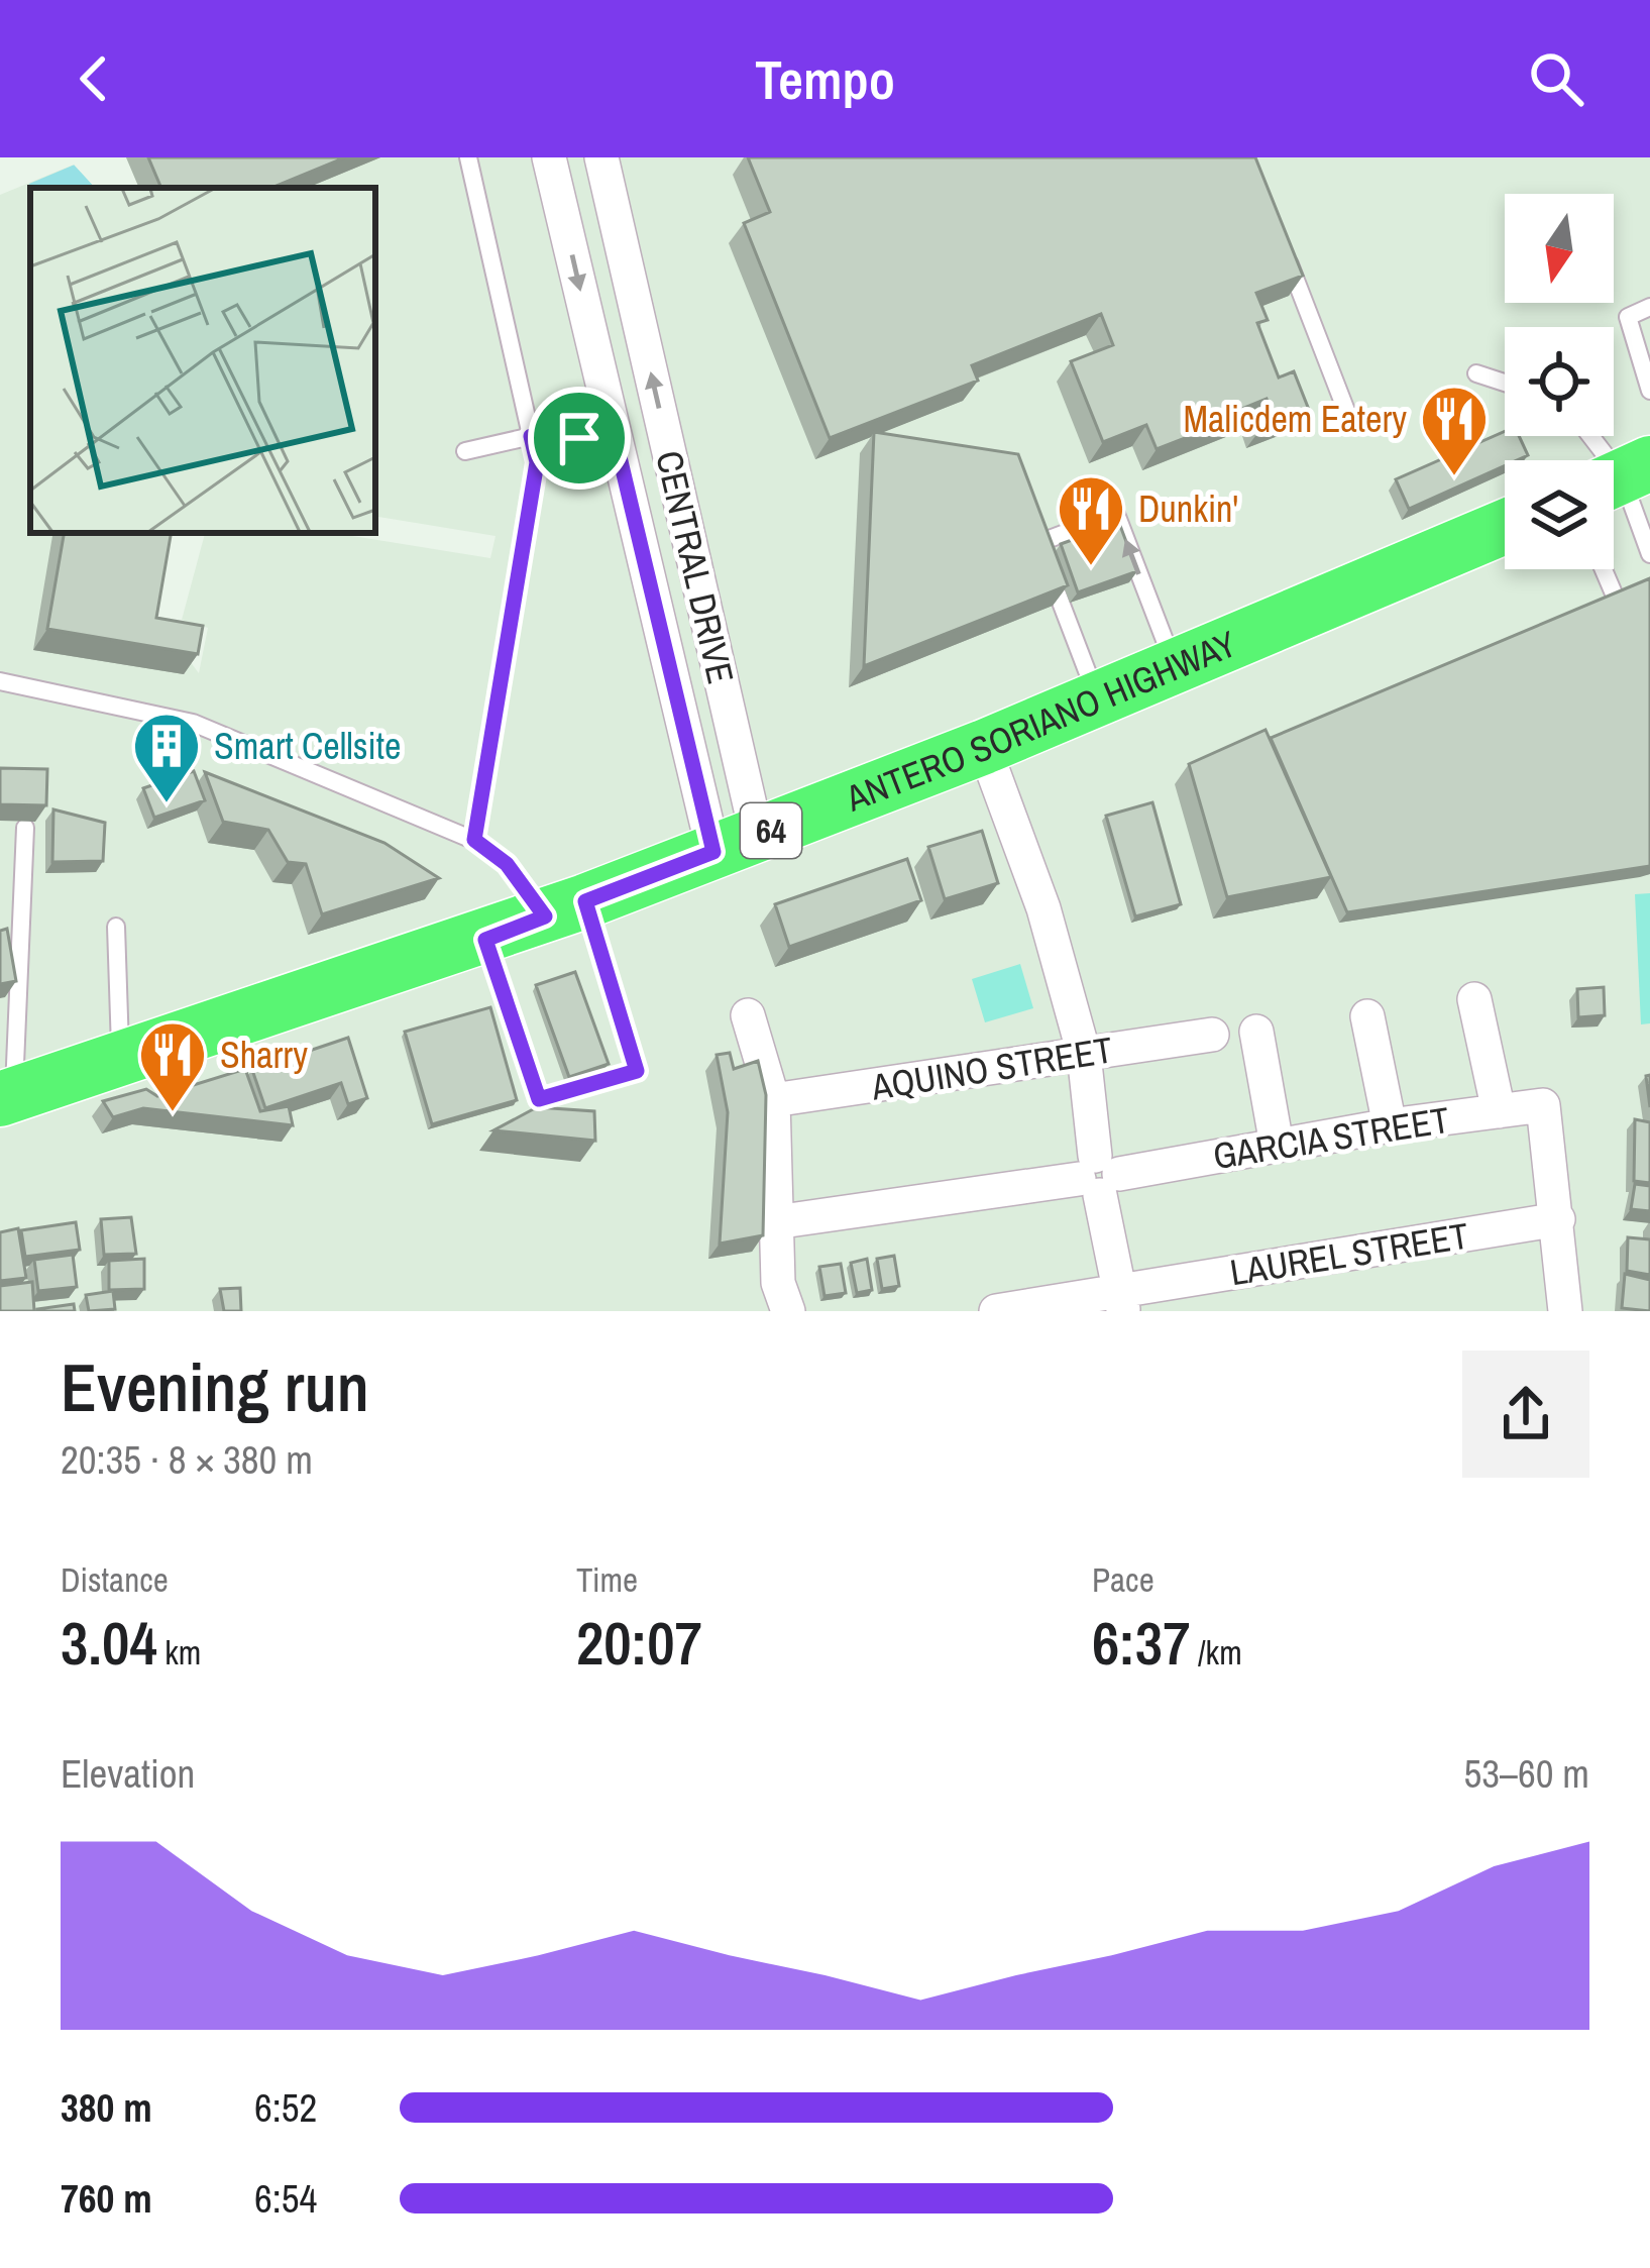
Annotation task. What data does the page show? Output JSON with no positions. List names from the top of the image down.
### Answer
{
  "streets": {
    "main road": ["ANTERO SORIANO HIGHWAY", "64"],
    "street": [
      "CENTRAL DRIVE",
      "AQUINO STREET",
      "GARCIA STREET",
      "LAUREL STREET"
    ]
  },
  "crossings": [
    ["CENTRAL DRIVE", "ANTERO SORIANO HIGHWAY"],
    ["GARCIA STREET", "LAUREL STREET"]
  ],
  "places": {
    "restaurant": ["Malicdem Eatery", "Dunkin'", "Sharry"],
    "building": ["Smart Cellsite"]
  },
  "north": "bottom",
  "page": {
    "header": "Tempo",
    "heading": ["Evening run", "20:35 · 8 × 380 m"],
    "stats": [
      ["Distance", "3.04 km"],
      ["Time", "20:07"],
      ["Pace", "6:37 /km"]
    ],
    "chart": ["Elevation", "53–60 m"],
    "list": [
      {
        "name": "380 m",
        "note": "6:52"
      },
      {
        "name": "760 m",
        "note": "6:54"
      }
    ]
  }
}
